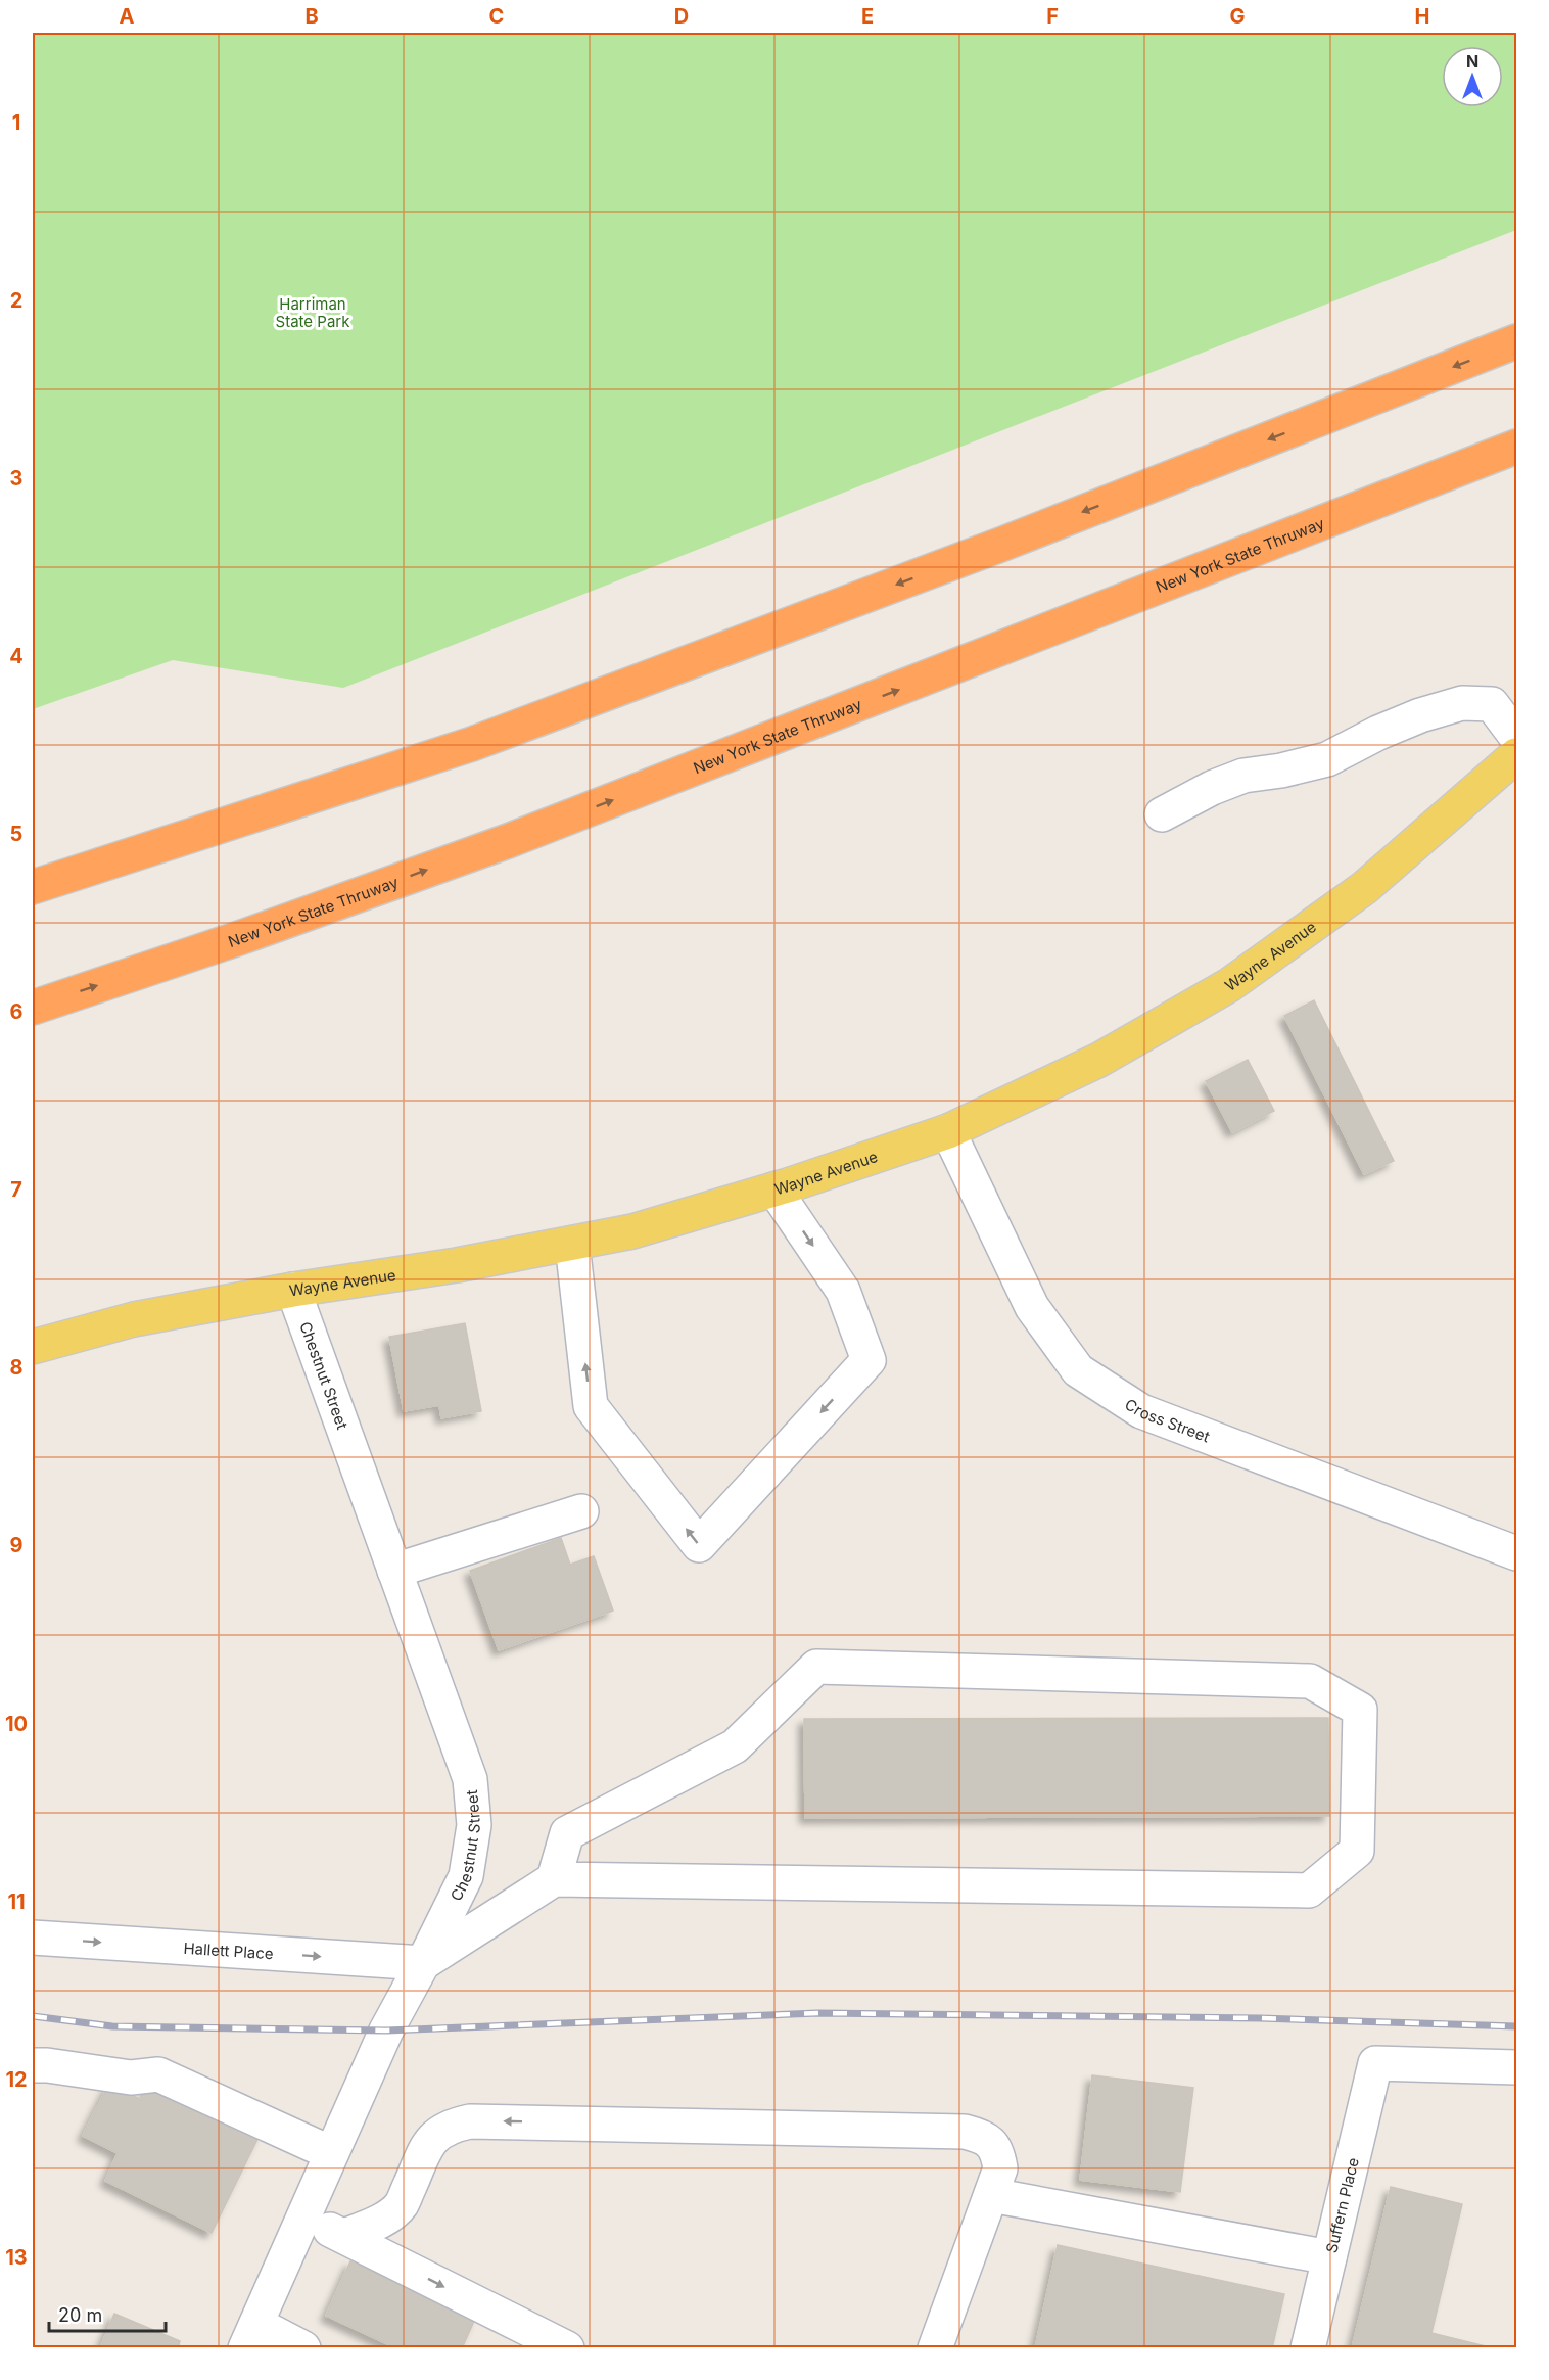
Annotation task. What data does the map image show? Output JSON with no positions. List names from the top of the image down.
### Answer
{
  "streets": {
    "highway": ["New York State Thruway"],
    "main road": ["Wayne Avenue"],
    "street": [
      "Chestnut Street",
      "Cross Street",
      "Hallett Place",
      "Suffern Place"
    ]
  },
  "crossings": [
    ["Wayne Avenue", "Chestnut Street"],
    ["Wayne Avenue", "Cross Street"],
    ["Chestnut Street", "Hallett Place"]
  ],
  "parks": ["Harriman State Park"],
  "scale_bar": "20 m",
  "north": "top",
  "grid": {
    "columns": [
      "A",
      "B",
      "C",
      "D",
      "E",
      "F",
      "G",
      "H"
    ],
    "rows": [
      "1",
      "2",
      "3",
      "4",
      "5",
      "6",
      "7",
      "8",
      "9",
      "10",
      "11",
      "12",
      "13"
    ]
  }
}
